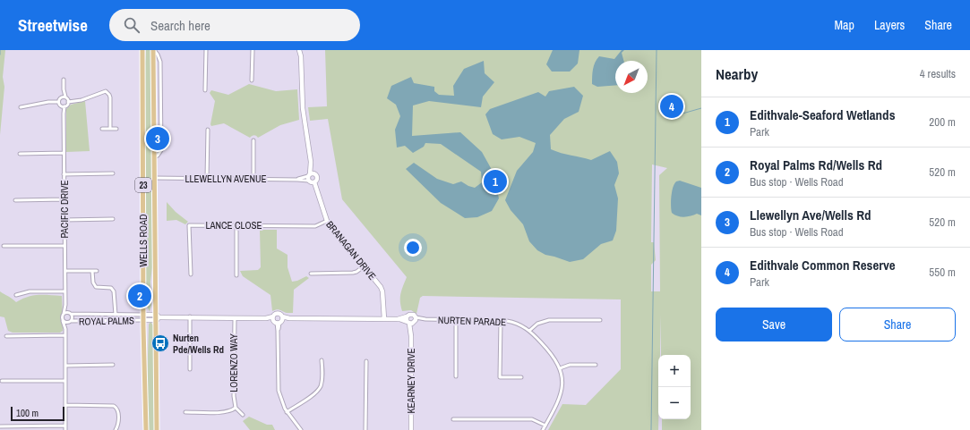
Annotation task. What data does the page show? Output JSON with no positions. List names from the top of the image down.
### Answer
{
  "streets": {
    "main road": ["23", "WELLS ROAD"],
    "street": [
      "LLEWELLYN AVENUE",
      "PACIFIC DRIVE",
      "LANCE CLOSE",
      "BRANAGAN DRIVE",
      "ROYAL PALMS",
      "NURTEN PARADE",
      "LORENZO WAY",
      "KEARNEY DRIVE"
    ]
  },
  "crossings": [
    ["LLEWELLYN AVENUE", "WELLS ROAD"],
    ["LLEWELLYN AVENUE", "BRANAGAN DRIVE"],
    ["PACIFIC DRIVE", "ROYAL PALMS"],
    ["LANCE CLOSE", "BRANAGAN DRIVE"],
    ["WELLS ROAD", "ROYAL PALMS"],
    ["WELLS ROAD", "NURTEN PARADE"],
    ["BRANAGAN DRIVE", "NURTEN PARADE"],
    ["ROYAL PALMS", "NURTEN PARADE"],
    ["NURTEN PARADE", "LORENZO WAY"],
    ["NURTEN PARADE", "KEARNEY DRIVE"]
  ],
  "places": {
    "bus stop": ["Nurten Pde/Wells Rd"]
  },
  "scale_bar": "100 m",
  "north": "bottom left",
  "page": {
    "header": "Streetwise",
    "search": "Search here",
    "nav": ["Map", "Layers", "Share"],
    "heading": ["Nearby", "4 results"],
    "pins": [
      "4",
      "3",
      "1",
      "2"
    ],
    "list": [
      {
        "mark": "1",
        "name": "Edithvale-Seaford Wetlands",
        "note": "Park",
        "value": "200 m"
      },
      {
        "mark": "2",
        "name": "Royal Palms Rd/Wells Rd",
        "note": "Bus stop · Wells Road",
        "value": "520 m"
      },
      {
        "mark": "3",
        "name": "Llewellyn Ave/Wells Rd",
        "note": "Bus stop · Wells Road",
        "value": "520 m"
      },
      {
        "mark": "4",
        "name": "Edithvale Common Reserve",
        "note": "Park",
        "value": "550 m"
      }
    ],
    "buttons": ["Save", "Share"],
    "map_buttons": ["+", "−"],
    "scale": "100 m"
  }
}
